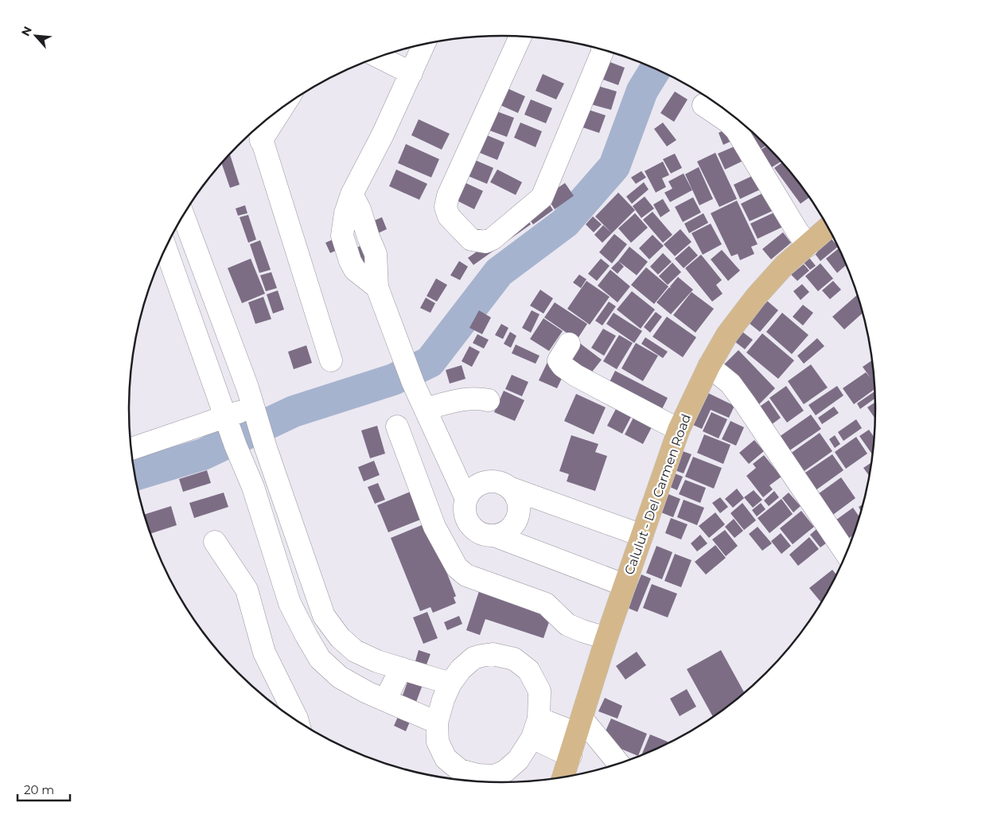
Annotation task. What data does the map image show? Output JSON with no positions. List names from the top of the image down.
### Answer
{
  "streets": {
    "main road": ["Calulut - Del Carmen Road"]
  },
  "scale_bar": "20 m",
  "north": "top left"
}
